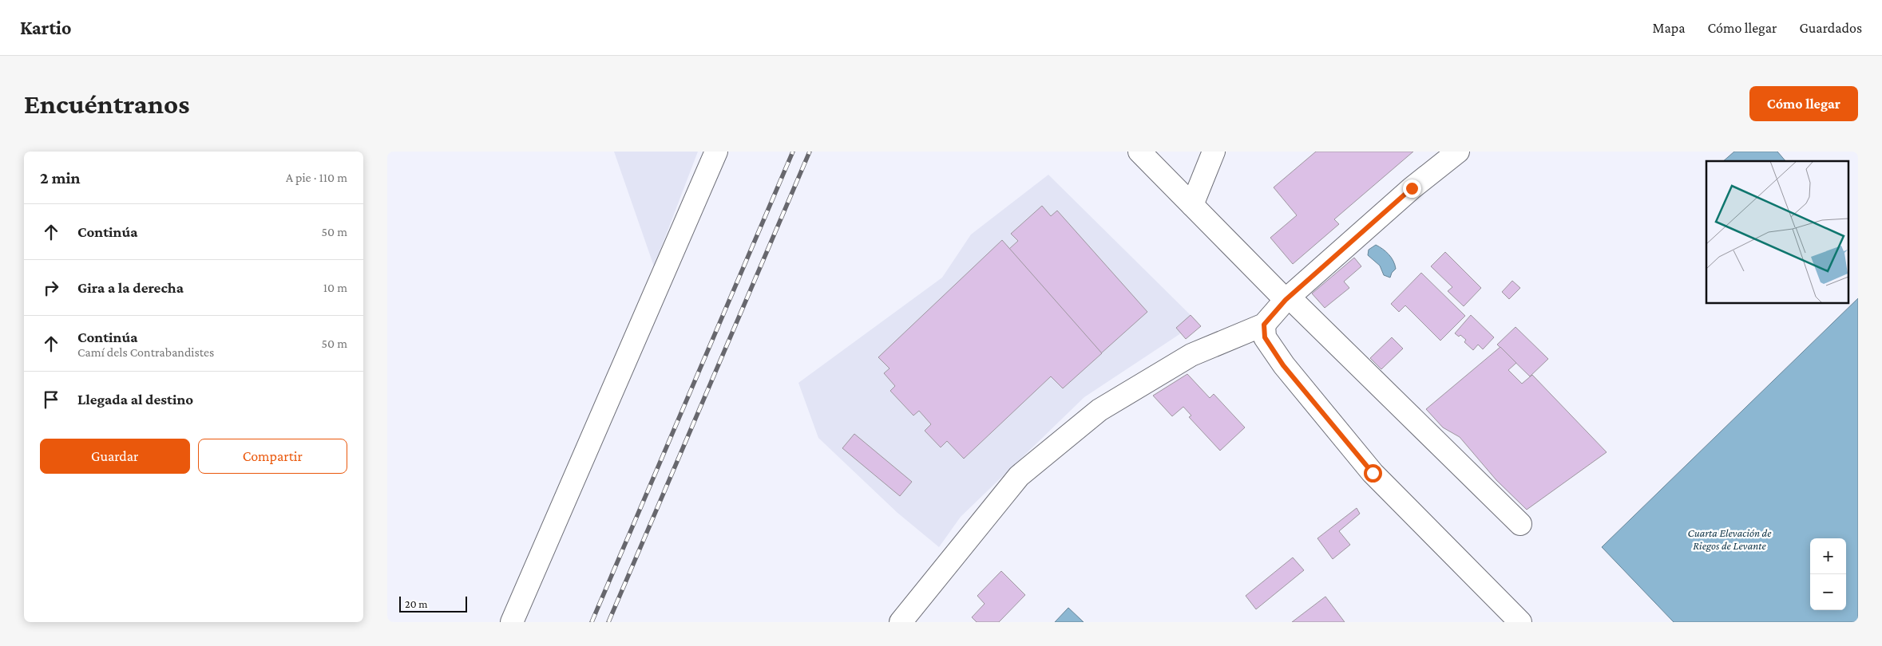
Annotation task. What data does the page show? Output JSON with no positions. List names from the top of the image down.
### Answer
{
  "water": ["Cuarta Elevación de Riegos de Levante"],
  "scale_bar": "20 m",
  "page": {
    "header": "Kartio",
    "nav": ["Mapa", "Cómo llegar", "Guardados"],
    "buttons": [
      "Cómo llegar",
      ["Guardar", "Compartir"]
    ],
    "title": "Encuéntranos",
    "heading": ["2 min", "A pie · 110 m"],
    "list": [
      ["Continúa", "50 m"],
      ["Gira a la derecha", "10 m"],
      ["Continúa", "Camí dels Contrabandistes", "50 m"],
      "Llegada al destino"
    ],
    "map_buttons": ["+", "−"],
    "scale": "20 m"
  }
}
